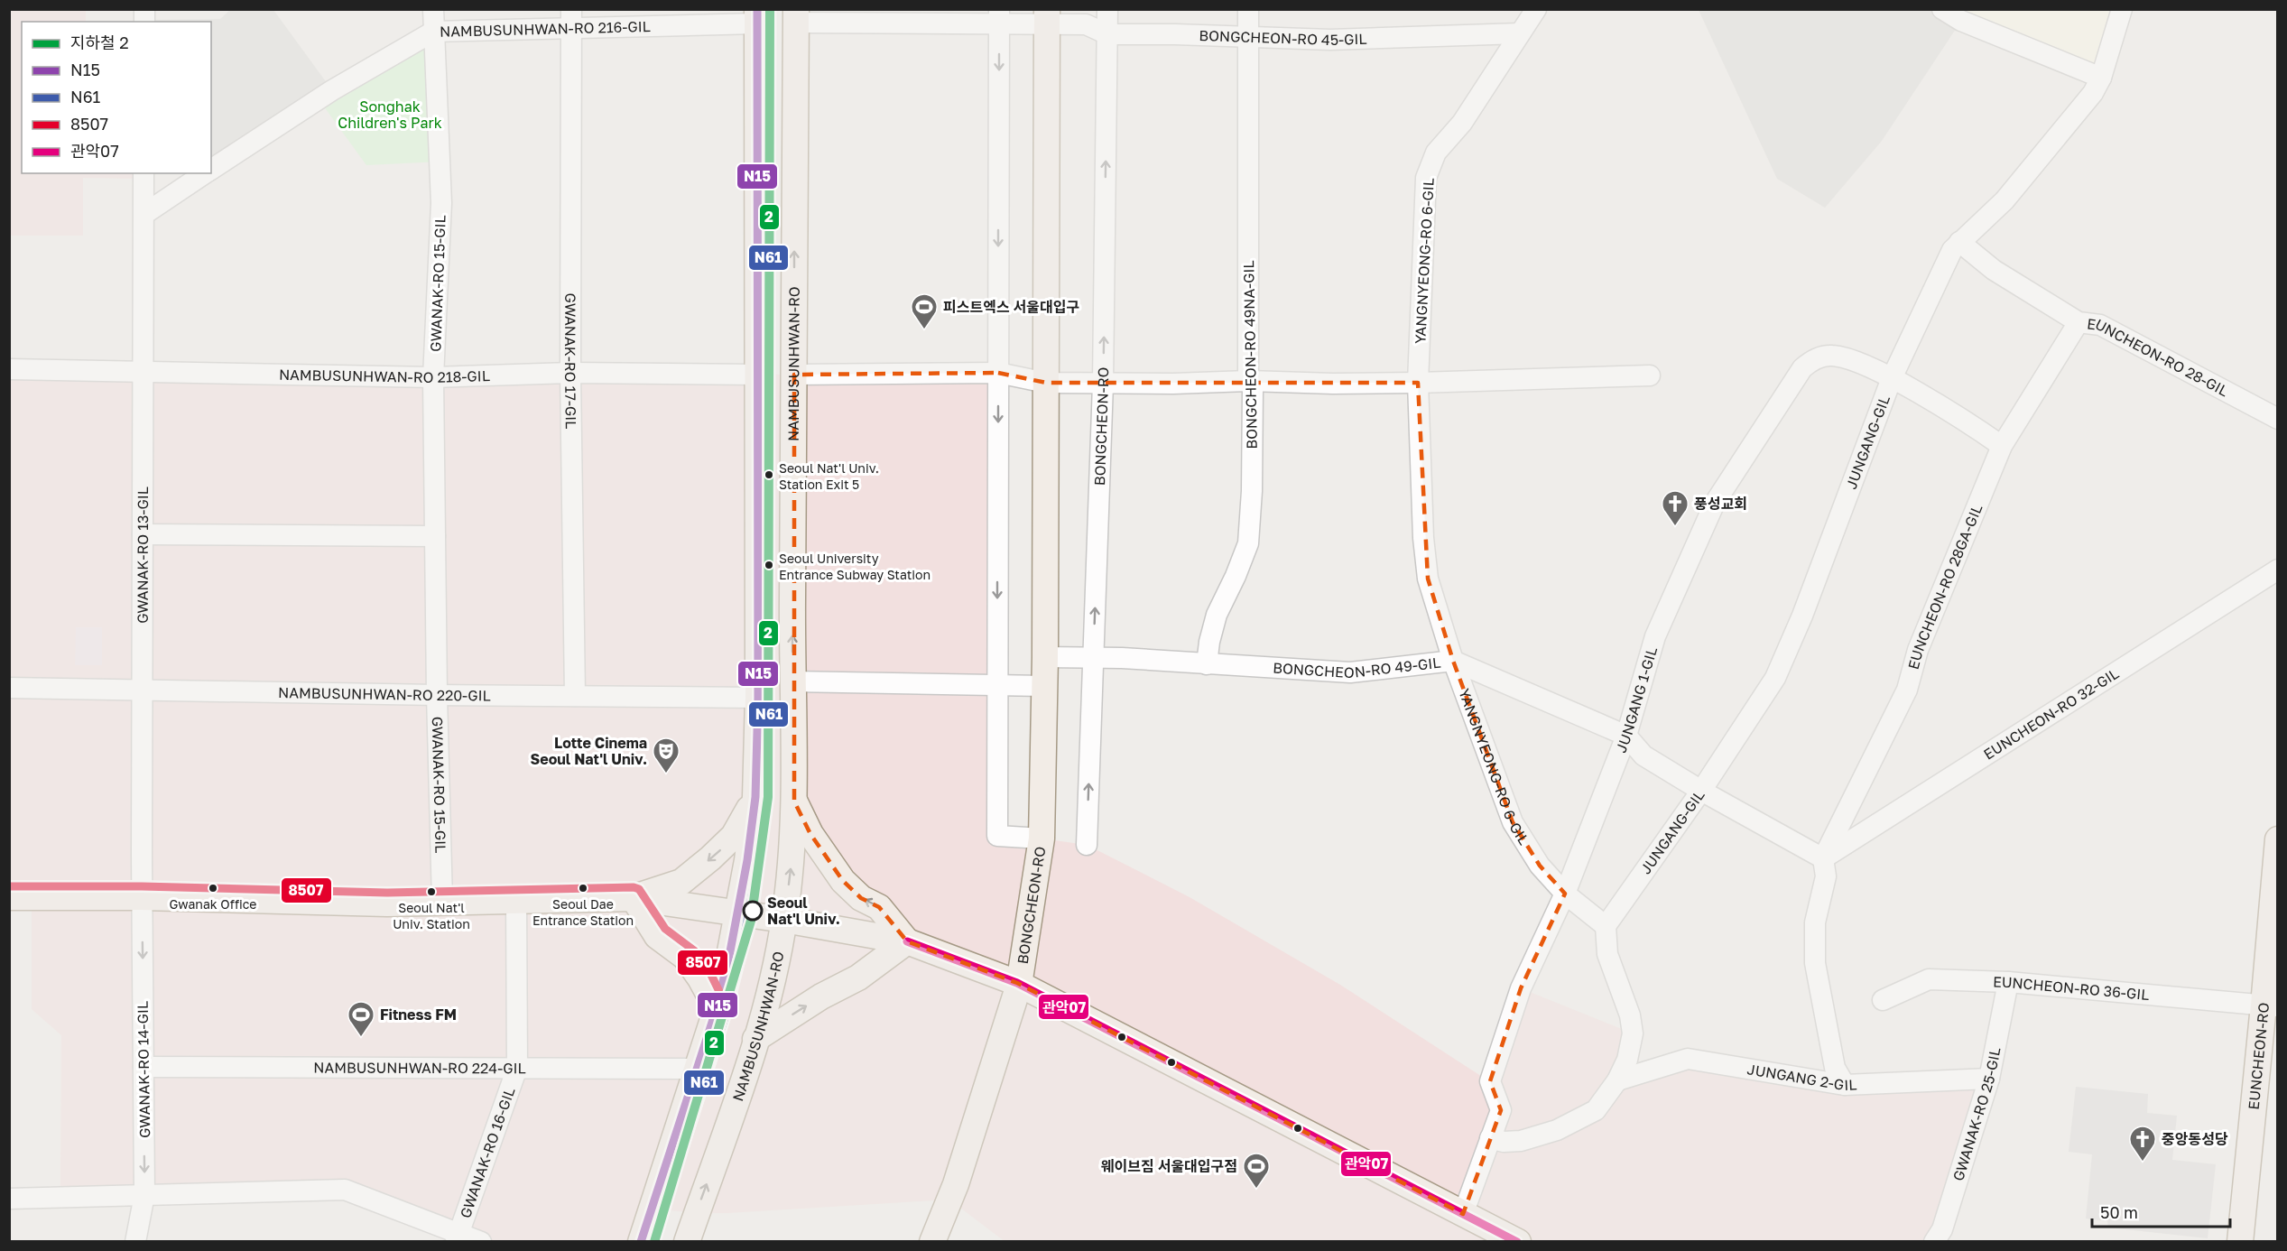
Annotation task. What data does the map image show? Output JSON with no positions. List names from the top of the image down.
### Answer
{
  "streets": {
    "main road": ["NAMBUSUNHWAN-RO", "BONGCHEON-RO", "EUNCHEON-RO"],
    "street": [
      "NAMBUSUNHWAN-RO 216-GIL",
      "BONGCHEON-RO 45-GIL",
      "YANGNYEONG-RO 6-GIL",
      "GWANAK-RO 15-GIL",
      "BONGCHEON-RO 49NA-GIL",
      "EUNCHEON-RO 28-GIL",
      "GWANAK-RO 17-GIL",
      "NAMBUSUNHWAN-RO 218-GIL",
      "JUNGANG-GIL",
      "GWANAK-RO 13-GIL",
      "EUNCHEON-RO 28GA-GIL",
      "BONGCHEON-RO 49-GIL",
      "NAMBUSUNHWAN-RO 220-GIL",
      "JUNGANG 1-GIL",
      "EUNCHEON-RO 32-GIL",
      "EUNCHEON-RO 36-GIL",
      "NAMBUSUNHWAN-RO 224-GIL",
      "GWANAK-RO 14-GIL",
      "JUNGANG 2-GIL",
      "GWANAK-RO 25-GIL",
      "GWANAK-RO 16-GIL"
    ]
  },
  "crossings": [
    ["NAMBUSUNHWAN-RO 216-GIL", "GWANAK-RO 15-GIL"],
    ["NAMBUSUNHWAN-RO 216-GIL", "GWANAK-RO 17-GIL"],
    ["NAMBUSUNHWAN-RO 216-GIL", "GWANAK-RO 13-GIL"],
    ["BONGCHEON-RO 45-GIL", "YANGNYEONG-RO 6-GIL"],
    ["BONGCHEON-RO 45-GIL", "BONGCHEON-RO 49NA-GIL"],
    ["BONGCHEON-RO 45-GIL", "NAMBUSUNHWAN-RO"],
    ["BONGCHEON-RO 45-GIL", "BONGCHEON-RO"],
    ["YANGNYEONG-RO 6-GIL", "JUNGANG-GIL"],
    ["YANGNYEONG-RO 6-GIL", "BONGCHEON-RO 49-GIL"],
    ["YANGNYEONG-RO 6-GIL", "JUNGANG 1-GIL"],
    ["GWANAK-RO 15-GIL", "NAMBUSUNHWAN-RO 218-GIL"],
    ["GWANAK-RO 15-GIL", "NAMBUSUNHWAN-RO 220-GIL"],
    ["BONGCHEON-RO 49NA-GIL", "BONGCHEON-RO 49-GIL"],
    ["EUNCHEON-RO 28-GIL", "JUNGANG-GIL"],
    ["EUNCHEON-RO 28-GIL", "EUNCHEON-RO 28GA-GIL"],
    ["GWANAK-RO 17-GIL", "NAMBUSUNHWAN-RO 218-GIL"],
    ["GWANAK-RO 17-GIL", "NAMBUSUNHWAN-RO 220-GIL"],
    ["NAMBUSUNHWAN-RO", "BONGCHEON-RO"],
    ["NAMBUSUNHWAN-RO 218-GIL", "GWANAK-RO 13-GIL"],
    ["BONGCHEON-RO", "BONGCHEON-RO 49-GIL"],
    ["JUNGANG-GIL", "EUNCHEON-RO 28GA-GIL"],
    ["JUNGANG-GIL", "BONGCHEON-RO 49-GIL"],
    ["JUNGANG-GIL", "JUNGANG 1-GIL"],
    ["GWANAK-RO 13-GIL", "NAMBUSUNHWAN-RO 220-GIL"],
    ["GWANAK-RO 13-GIL", "GWANAK-RO 14-GIL"],
    ["EUNCHEON-RO 28GA-GIL", "EUNCHEON-RO 32-GIL"],
    ["EUNCHEON-RO 28GA-GIL", "JUNGANG 2-GIL"],
    ["BONGCHEON-RO 49-GIL", "JUNGANG 1-GIL"],
    ["EUNCHEON-RO 36-GIL", "EUNCHEON-RO"],
    ["EUNCHEON-RO 36-GIL", "GWANAK-RO 25-GIL"],
    ["NAMBUSUNHWAN-RO 224-GIL", "GWANAK-RO 14-GIL"],
    ["NAMBUSUNHWAN-RO 224-GIL", "GWANAK-RO 16-GIL"],
    ["JUNGANG 2-GIL", "GWANAK-RO 25-GIL"]
  ],
  "one_way": ["GWANAK-RO 14-GIL"],
  "parks": ["Songhak Children's Park"],
  "places": {
    "sports": ["피스트엑스 서울대입구", "Fitness FM", "웨이브짐 서울대입구점"],
    "other": [
      "Seoul Nat'l Univ. Station Exit 5",
      "Seoul University Entrance Subway Station",
      "Gwanak Office",
      "Seoul Dae Entrance Station",
      "Seoul Nat'l Univ. Station",
      "Seoul Nat'l Univ."
    ],
    "church": ["풍성교회", "중앙동성당"],
    "theatre": ["Lotte Cinema Seoul Nat'l Univ."]
  },
  "lines": [
    "metro line 2",
    "transit line N15",
    "transit line N61",
    "transit line 8507",
    "transit line 관악07"
  ],
  "legend": [
    "지하철 2",
    "N15",
    "N61",
    "8507",
    "관악07"
  ],
  "scale_bar": "50 m"
}
